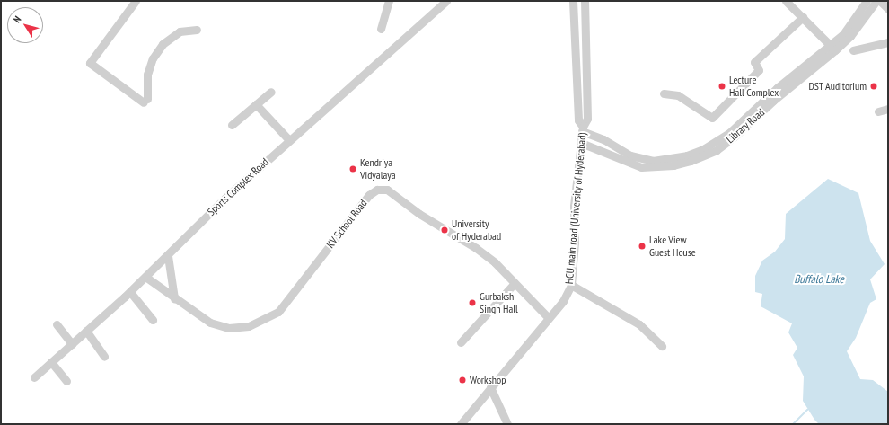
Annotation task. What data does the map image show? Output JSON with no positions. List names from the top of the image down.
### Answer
{
  "streets": {
    "street": [
      "Library Road",
      "Sports Complex Road",
      "HCU main road (University of Hyderabad)",
      "KV School Road"
    ]
  },
  "crossings": [
    ["Library Road", "HCU main road (University of Hyderabad)"],
    ["Sports Complex Road", "KV School Road"],
    ["HCU main road (University of Hyderabad)", "KV School Road"]
  ],
  "water": ["Buffalo Lake"],
  "places": [
    "Lecture Hall Complex",
    "DST Auditorium",
    "Kendriya Vidyalaya",
    "University of Hyderabad",
    "Lake View Guest House",
    "Gurbaksh Singh Hall",
    "Workshop"
  ],
  "north": "top left"
}
